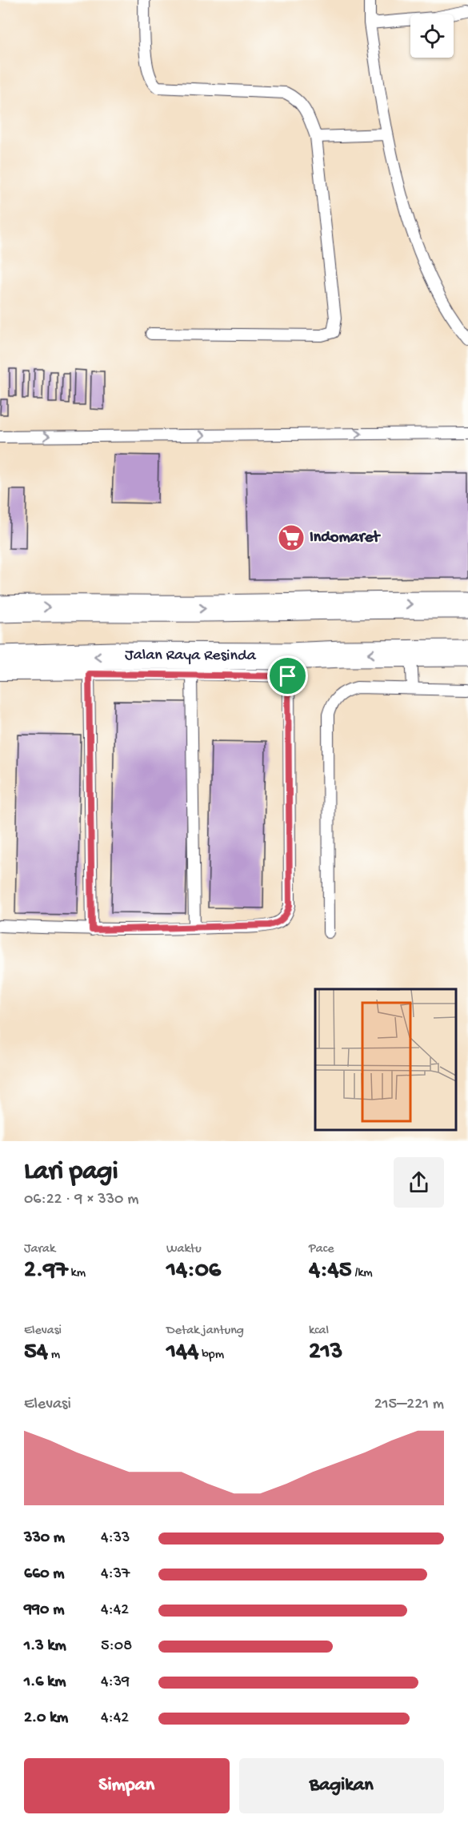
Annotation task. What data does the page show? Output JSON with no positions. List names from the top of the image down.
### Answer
{
  "streets": {
    "street": ["Jalan Raya Resinda"]
  },
  "places": {
    "supermarket": ["Indomaret"]
  },
  "page": {
    "heading": ["Lari pagi", "06:22 · 9 × 330 m"],
    "stats": [
      ["Jarak", "2.97 km"],
      ["Waktu", "14:06"],
      ["Pace", "4:45 /km"],
      ["Elevasi", "54 m"],
      ["Detak jantung", "144 bpm"],
      ["kcal", "213"]
    ],
    "chart": ["Elevasi", "215–221 m"],
    "list": [
      {
        "name": "330 m",
        "note": "4:33"
      },
      {
        "name": "660 m",
        "note": "4:37"
      },
      {
        "name": "990 m",
        "note": "4:42"
      },
      {
        "name": "1.3 km",
        "note": "5:08"
      },
      {
        "name": "1.6 km",
        "note": "4:39"
      },
      {
        "name": "2.0 km",
        "note": "4:42"
      }
    ],
    "buttons": ["Simpan", "Bagikan"]
  }
}
